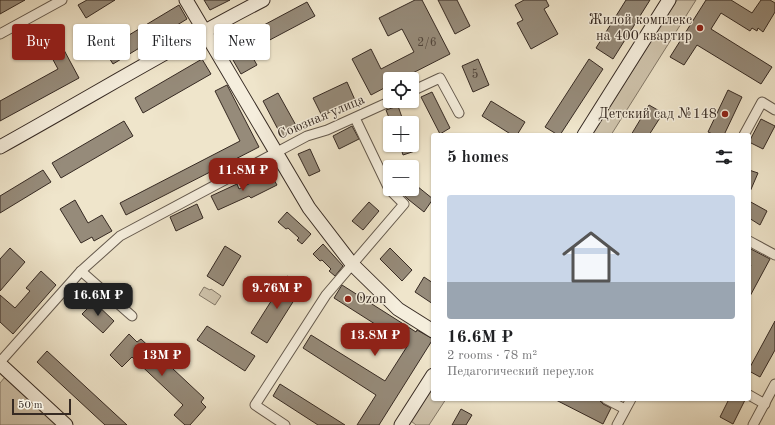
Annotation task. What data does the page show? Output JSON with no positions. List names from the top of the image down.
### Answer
{
  "streets": {
    "street": ["Союзная улица"]
  },
  "places": ["Жилой комплекс на 400 квартир", "Детский сад №148", "Ozon"],
  "house_numbers": ["2/6", "5"],
  "scale_bar": "50 m",
  "page": {
    "chip": [
      "Buy",
      "Rent",
      "Filters",
      "New"
    ],
    "map_buttons": ["+", "−"],
    "heading": "5 homes",
    "price": [
      "11.8M ₽",
      "9.76M ₽",
      "16.6M ₽",
      "13.8M ₽",
      "13M ₽"
    ],
    "list": [
      {
        "name": "16.6M ₽",
        "note": "2 rooms · 78 m² · Педагогический переулок"
      }
    ],
    "scale": "50 m"
  }
}
